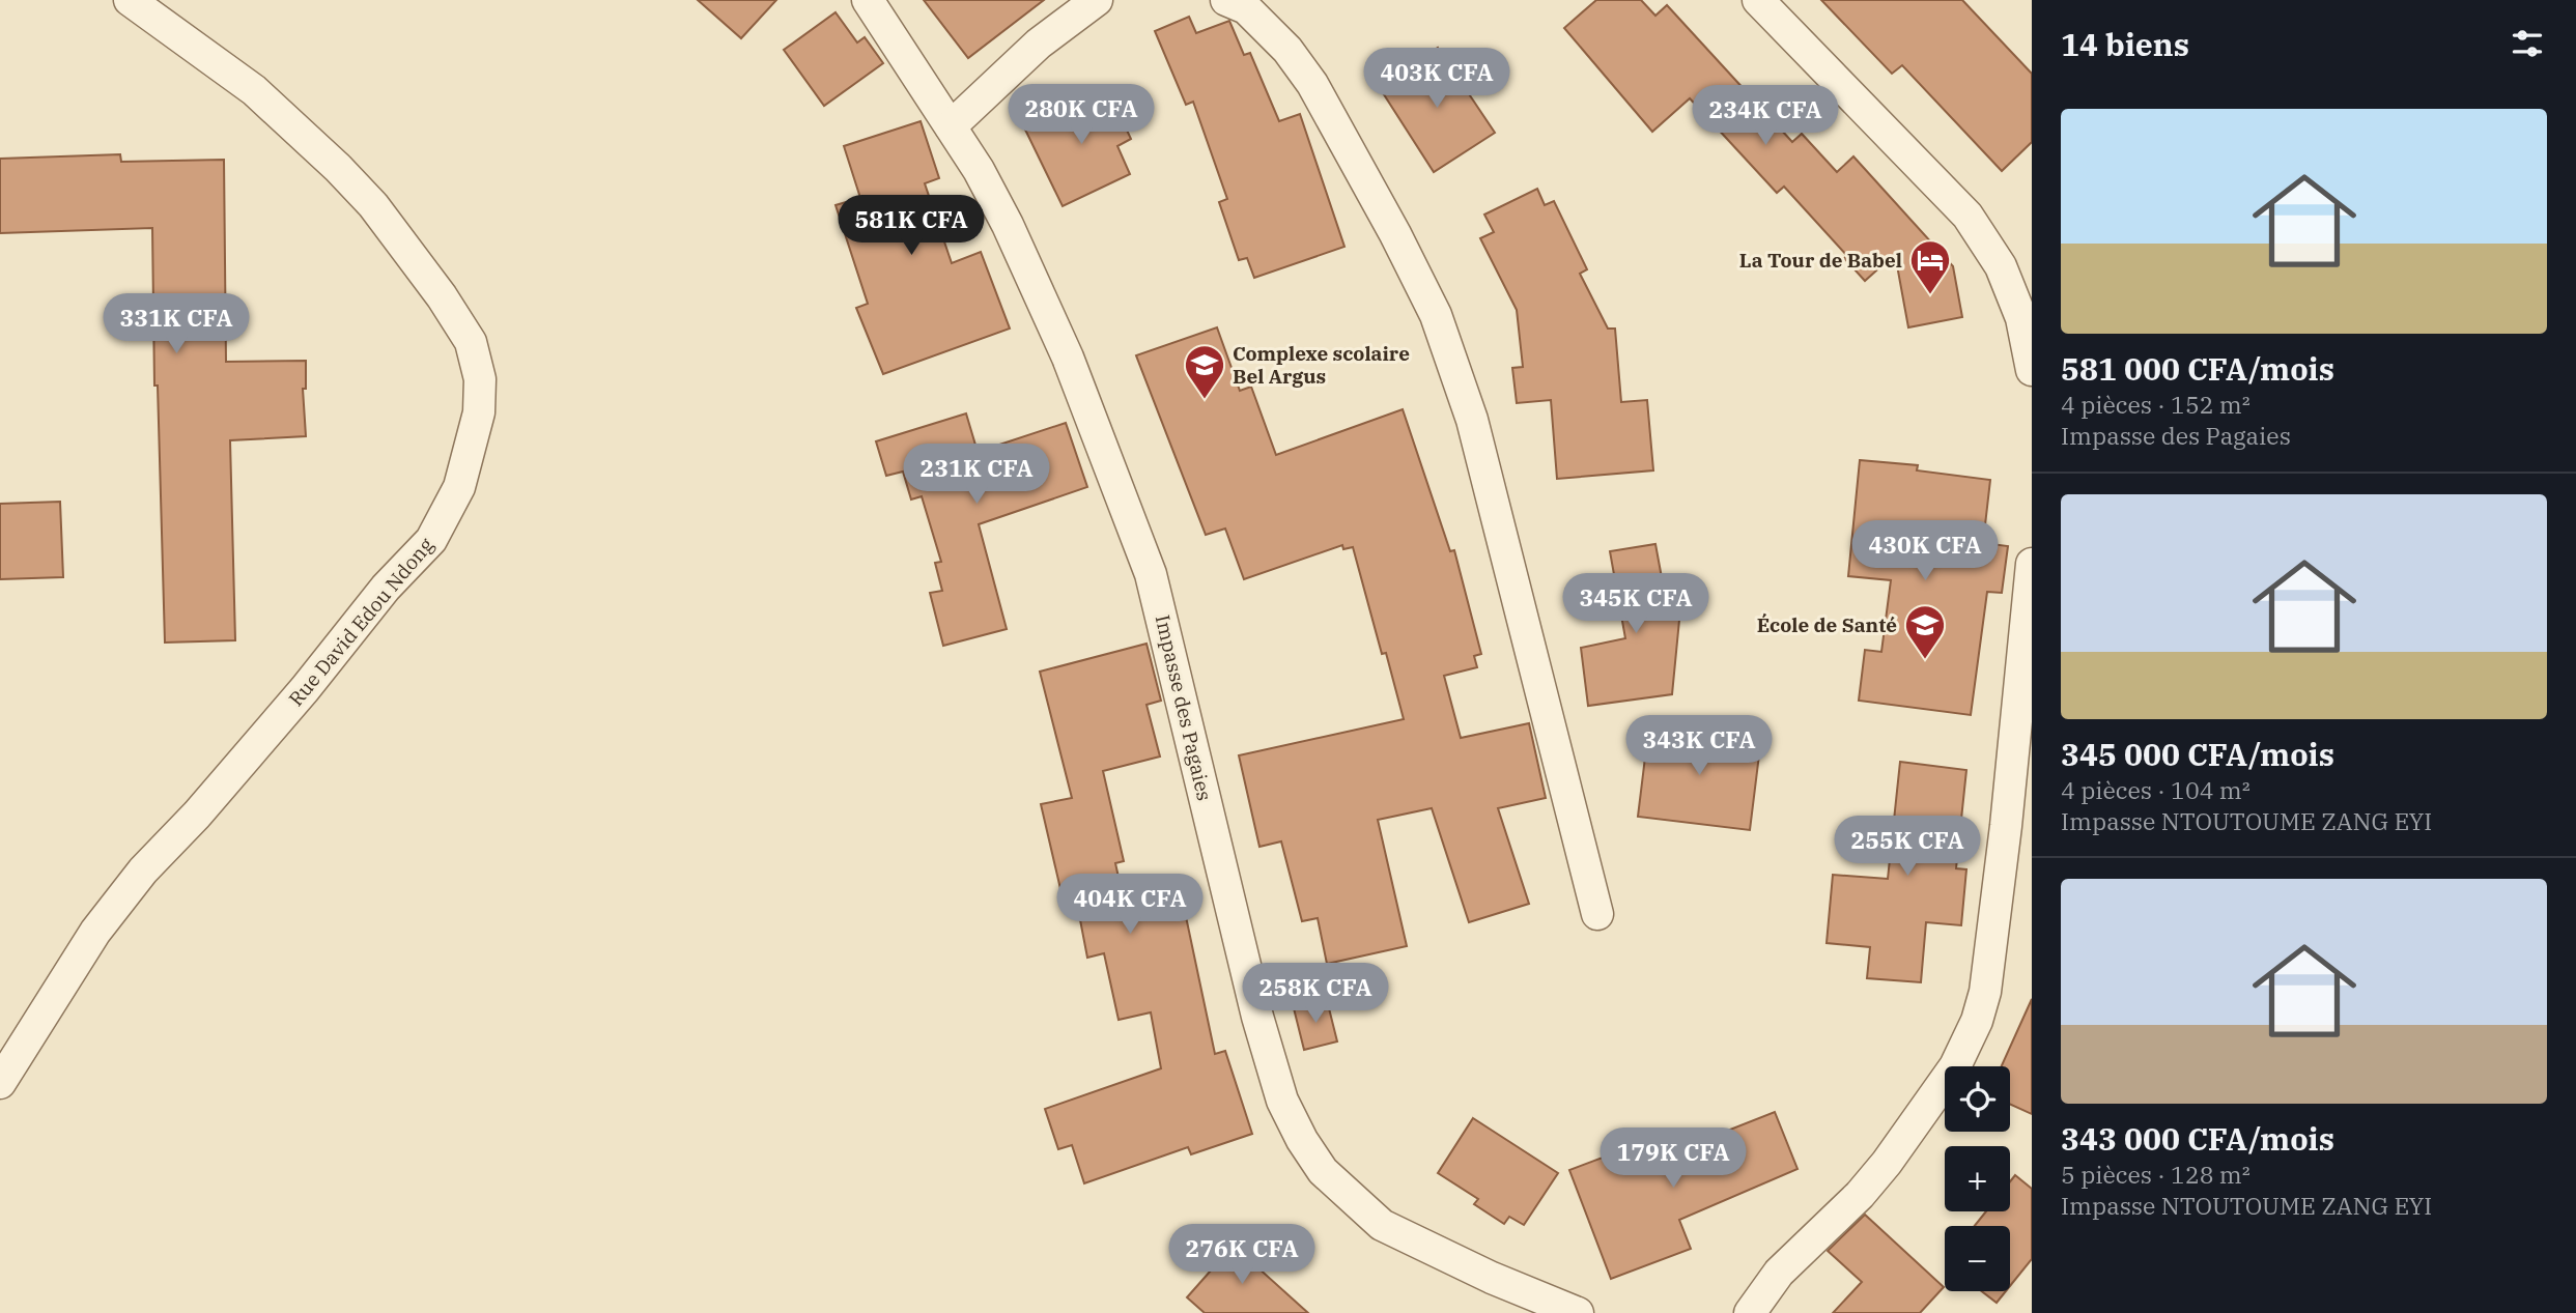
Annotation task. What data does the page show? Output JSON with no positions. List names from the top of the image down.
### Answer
{
  "streets": {
    "street": ["Rue David Edou Ndong", "Impasse des Pagaies"]
  },
  "places": {
    "hotel": ["La Tour de Babel"],
    "school or university": ["Complexe scolaire Bel Argus", "École de Santé"]
  },
  "page": {
    "heading": "14 biens",
    "price": [
      "403K CFA",
      "280K CFA",
      "234K CFA",
      "581K CFA",
      "331K CFA",
      "231K CFA",
      "430K CFA",
      "345K CFA",
      "343K CFA",
      "255K CFA",
      "404K CFA",
      "258K CFA",
      "179K CFA",
      "276K CFA"
    ],
    "list": [
      {
        "name": "581 000 CFA/mois",
        "note": "4 pièces · 152 m² · Impasse des Pagaies"
      },
      {
        "name": "345 000 CFA/mois",
        "note": "4 pièces · 104 m² · Impasse NTOUTOUME ZANG EYI"
      },
      {
        "name": "343 000 CFA/mois",
        "note": "5 pièces · 128 m² · Impasse NTOUTOUME ZANG EYI"
      }
    ],
    "map_buttons": ["+", "−"]
  }
}
